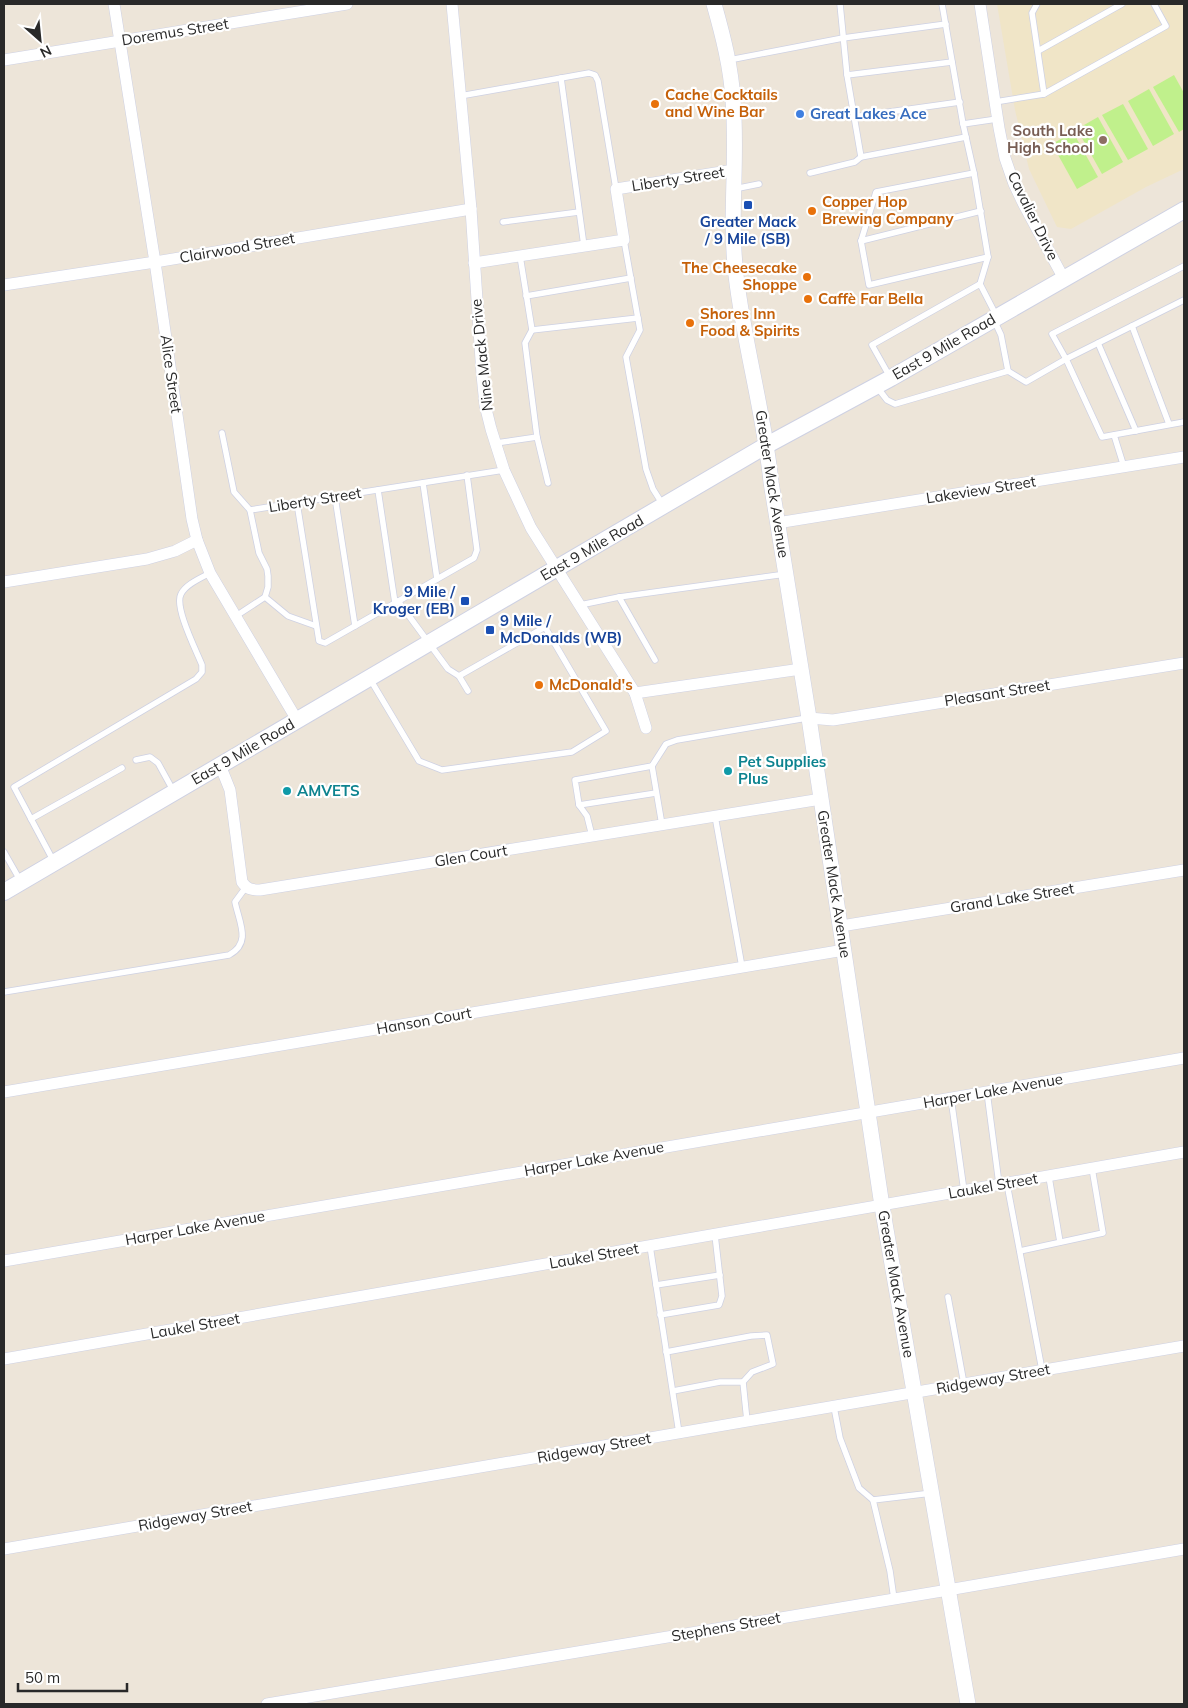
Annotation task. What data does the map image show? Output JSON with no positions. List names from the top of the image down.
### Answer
{
  "streets": {
    "main road": ["East 9 Mile Road"],
    "street": [
      "Doremus Street",
      "Liberty Street",
      "Cavalier Drive",
      "Clairwood Street",
      "Nine Mack Drive",
      "Alice Street",
      "Greater Mack Avenue",
      "Lakeview Street",
      "Pleasant Street",
      "Glen Court",
      "Grand Lake Street",
      "Hanson Court",
      "Harper Lake Avenue",
      "Laukel Street",
      "Ridgeway Street",
      "Stephens Street"
    ]
  },
  "crossings": [
    ["Doremus Street", "Alice Street"],
    ["Liberty Street", "Nine Mack Drive"],
    ["Liberty Street", "Greater Mack Avenue"],
    ["Cavalier Drive", "East 9 Mile Road"],
    ["Clairwood Street", "Nine Mack Drive"],
    ["Clairwood Street", "Alice Street"],
    ["East 9 Mile Road", "Nine Mack Drive"],
    ["East 9 Mile Road", "Alice Street"],
    ["East 9 Mile Road", "Greater Mack Avenue"],
    ["Greater Mack Avenue", "Lakeview Street"],
    ["Greater Mack Avenue", "Pleasant Street"],
    ["Greater Mack Avenue", "Glen Court"],
    ["Greater Mack Avenue", "Grand Lake Street"],
    ["Greater Mack Avenue", "Hanson Court"],
    ["Greater Mack Avenue", "Harper Lake Avenue"],
    ["Greater Mack Avenue", "Laukel Street"],
    ["Greater Mack Avenue", "Ridgeway Street"],
    ["Greater Mack Avenue", "Stephens Street"]
  ],
  "places": {
    "other": [
      "Cache Cocktails and Wine Bar",
      "Great Lakes Ace",
      "South Lake High School",
      "Copper Hop Brewing Company",
      "The Cheesecake Shoppe",
      "Caffè Far Bella",
      "Shores Inn Food & Spirits",
      "McDonald's",
      "Pet Supplies Plus",
      "AMVETS"
    ],
    "transit": ["Greater Mack / 9 Mile (SB)", "9 Mile / Kroger (EB)", "9 Mile / McDonalds (WB)"]
  },
  "scale_bar": "50 m",
  "north": "bottom right"
}
